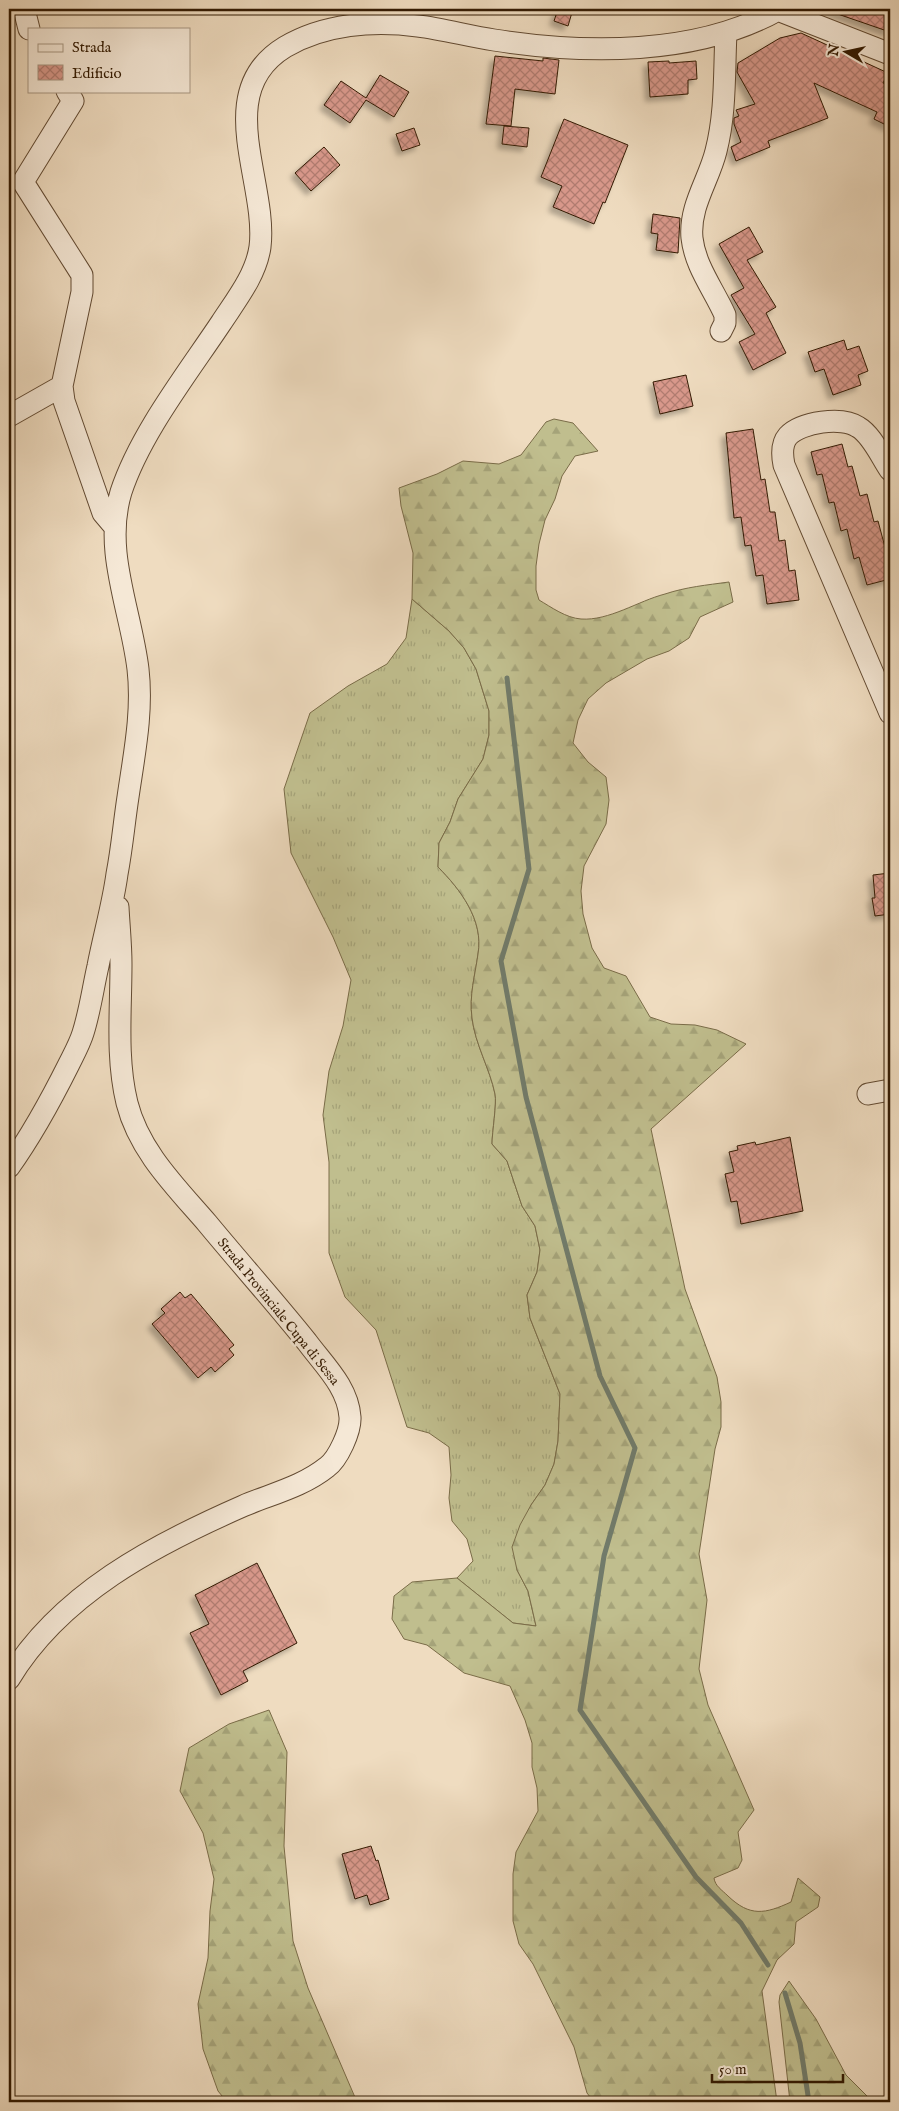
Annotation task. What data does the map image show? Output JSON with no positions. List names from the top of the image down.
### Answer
{
  "streets": {
    "street": ["Strada Provinciale Cupa di Sessa"]
  },
  "legend": ["Strada", "Edificio"],
  "scale_bar": "50 m",
  "north": "left"
}
